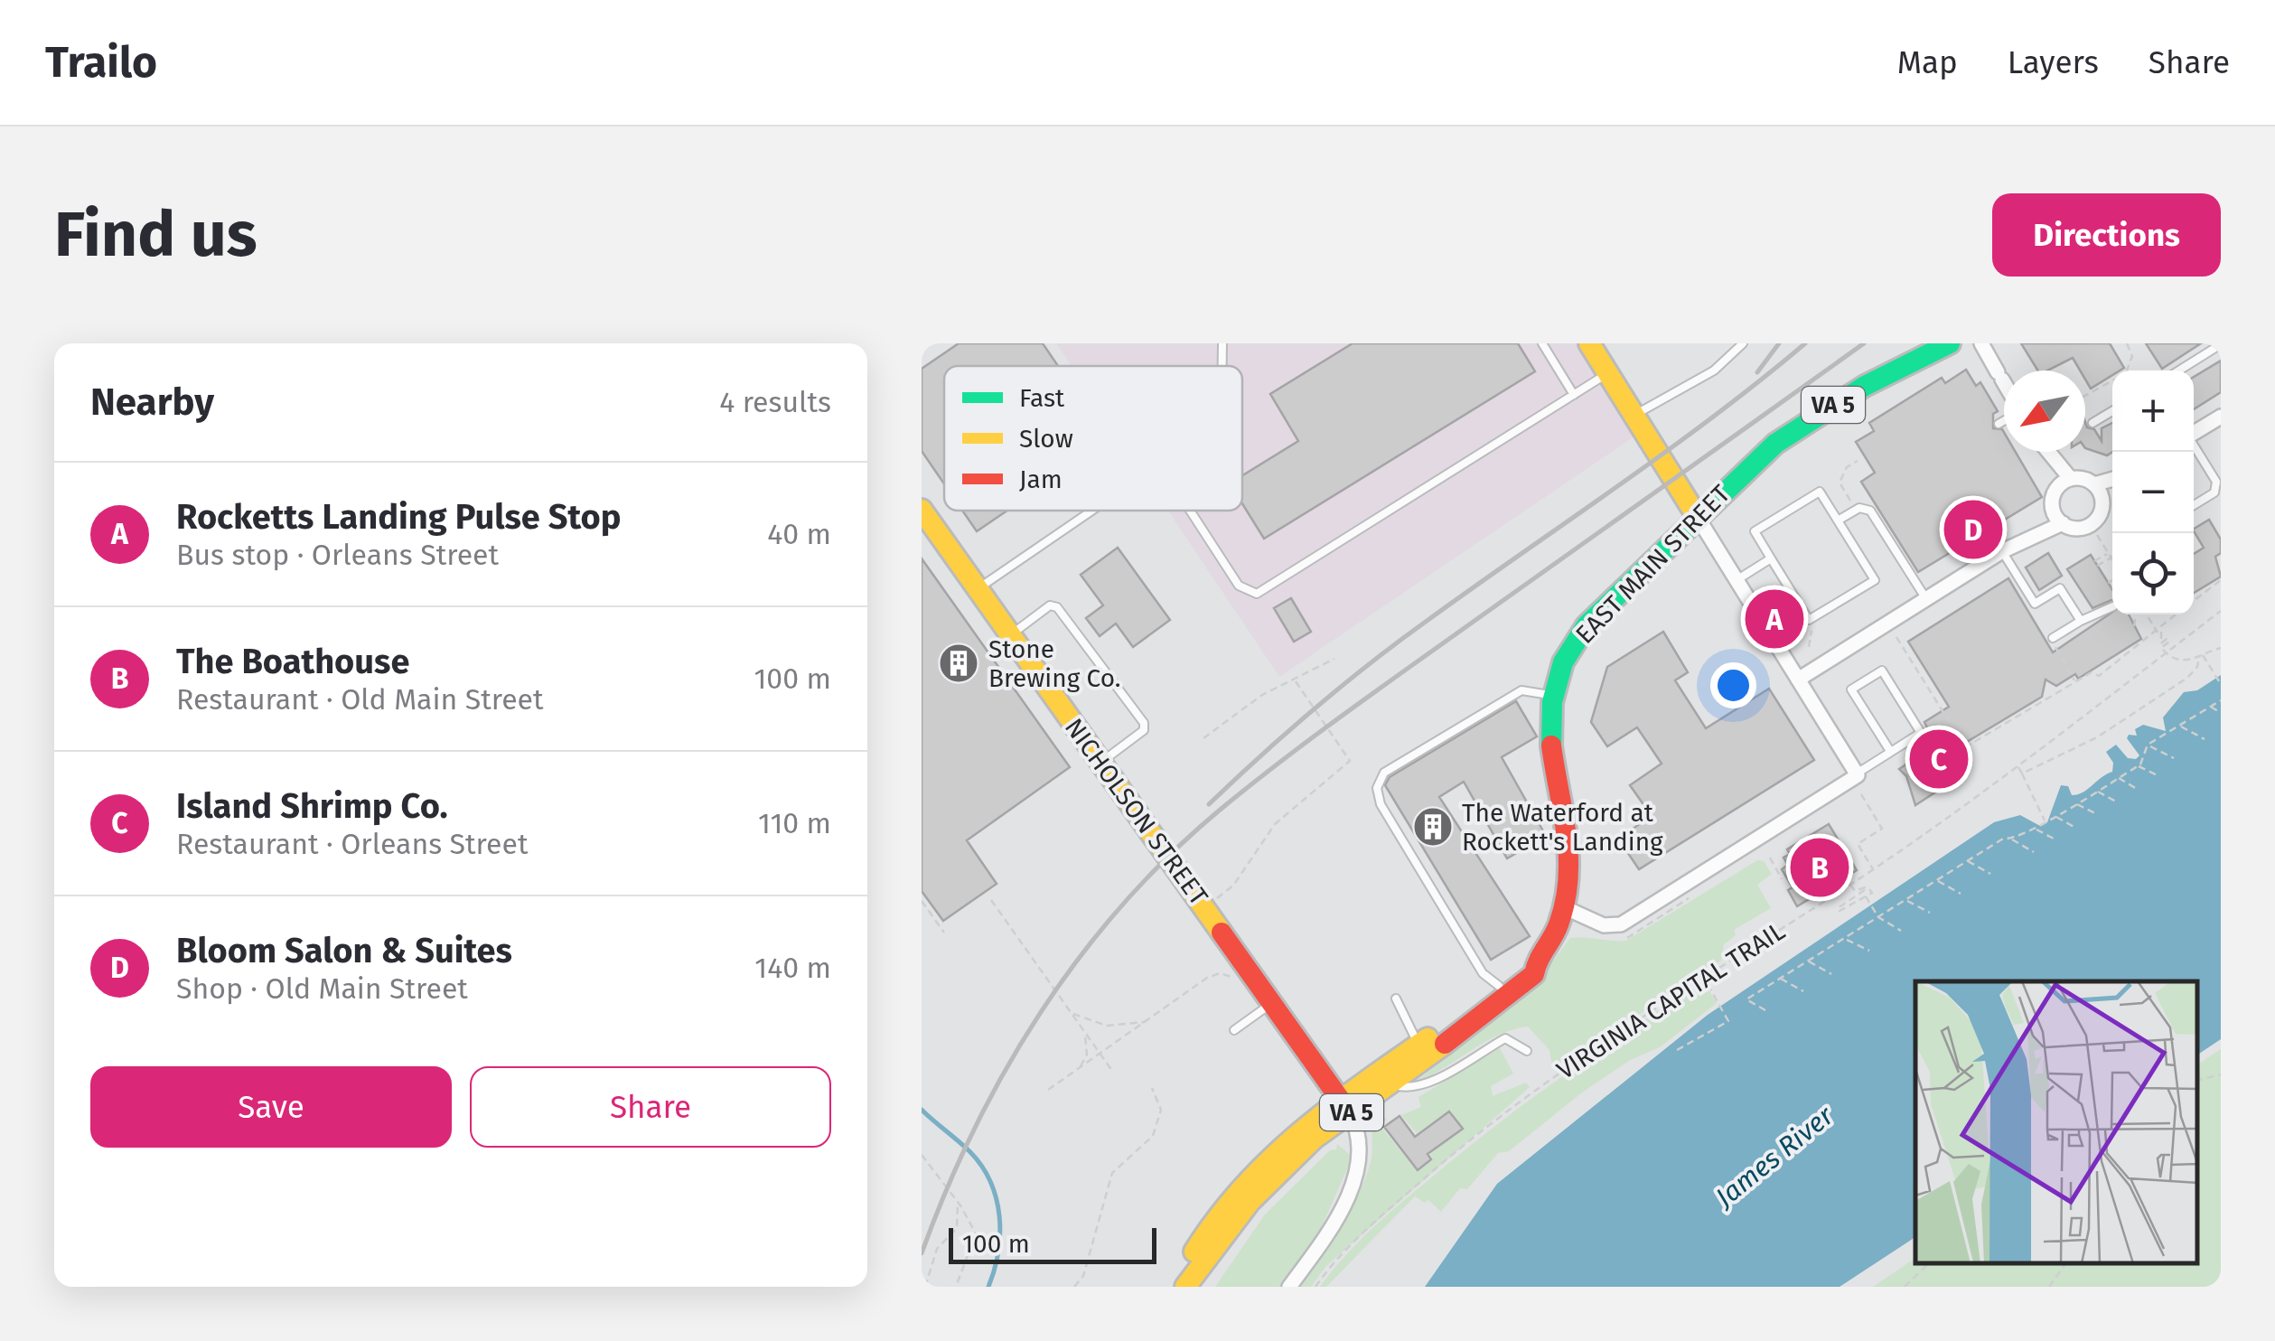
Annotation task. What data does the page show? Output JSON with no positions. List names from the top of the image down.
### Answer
{
  "streets": {
    "main road": ["VA 5", "EAST MAIN STREET", "NICHOLSON STREET"],
    "path": ["VIRGINIA CAPITAL TRAIL"]
  },
  "crossings": [
    ["EAST MAIN STREET", "NICHOLSON STREET"]
  ],
  "water": ["James River"],
  "places": {
    "building": ["Stone Brewing Co.", "The Waterford at Rockett's Landing"]
  },
  "legend": ["Fast", "Slow", "Jam"],
  "scale_bar": "100 m",
  "north": "bottom left",
  "page": {
    "header": "Trailo",
    "nav": ["Map", "Layers", "Share"],
    "buttons": [
      "Directions",
      ["Save", "Share"]
    ],
    "title": "Find us",
    "heading": ["Nearby", "4 results"],
    "map_buttons": ["+", "−"],
    "list": [
      {
        "mark": "A",
        "name": "Rocketts Landing Pulse Stop",
        "note": "Bus stop · Orleans Street",
        "value": "40 m"
      },
      {
        "mark": "B",
        "name": "The Boathouse",
        "note": "Restaurant · Old Main Street",
        "value": "100 m"
      },
      {
        "mark": "C",
        "name": "Island Shrimp Co.",
        "note": "Restaurant · Orleans Street",
        "value": "110 m"
      },
      {
        "mark": "D",
        "name": "Bloom Salon & Suites",
        "note": "Shop · Old Main Street",
        "value": "140 m"
      }
    ],
    "pins": [
      "D",
      "A",
      "C",
      "B"
    ],
    "scale": "100 m"
  }
}
